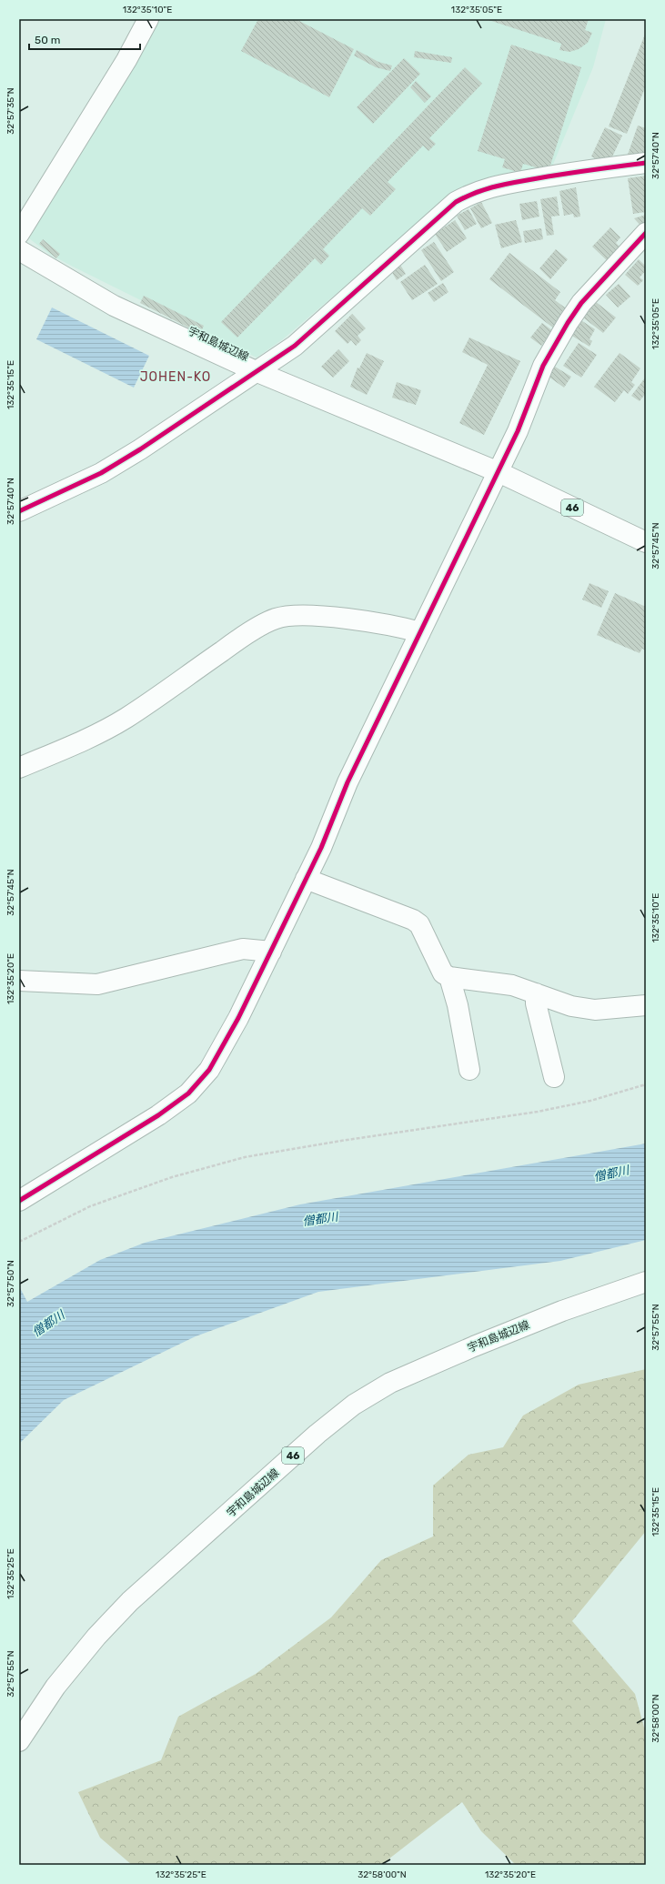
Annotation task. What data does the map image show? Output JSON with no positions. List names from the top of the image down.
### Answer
{
  "streets": {
    "street": ["宇和島城辺線", "46"]
  },
  "districts": ["JOHEN-KO"],
  "water": ["僧都川"],
  "scale_bar": "50 m",
  "coordinates": [
    "132°35'10\"E",
    "132°35'05\"E",
    "32°57'35\"N",
    "32°57'40\"N",
    "132°35'15\"E",
    "32°57'45\"N",
    "132°35'20\"E",
    "32°57'50\"N",
    "32°57'55\"N",
    "132°35'25\"E",
    "32°58'00\"N"
  ]
}
